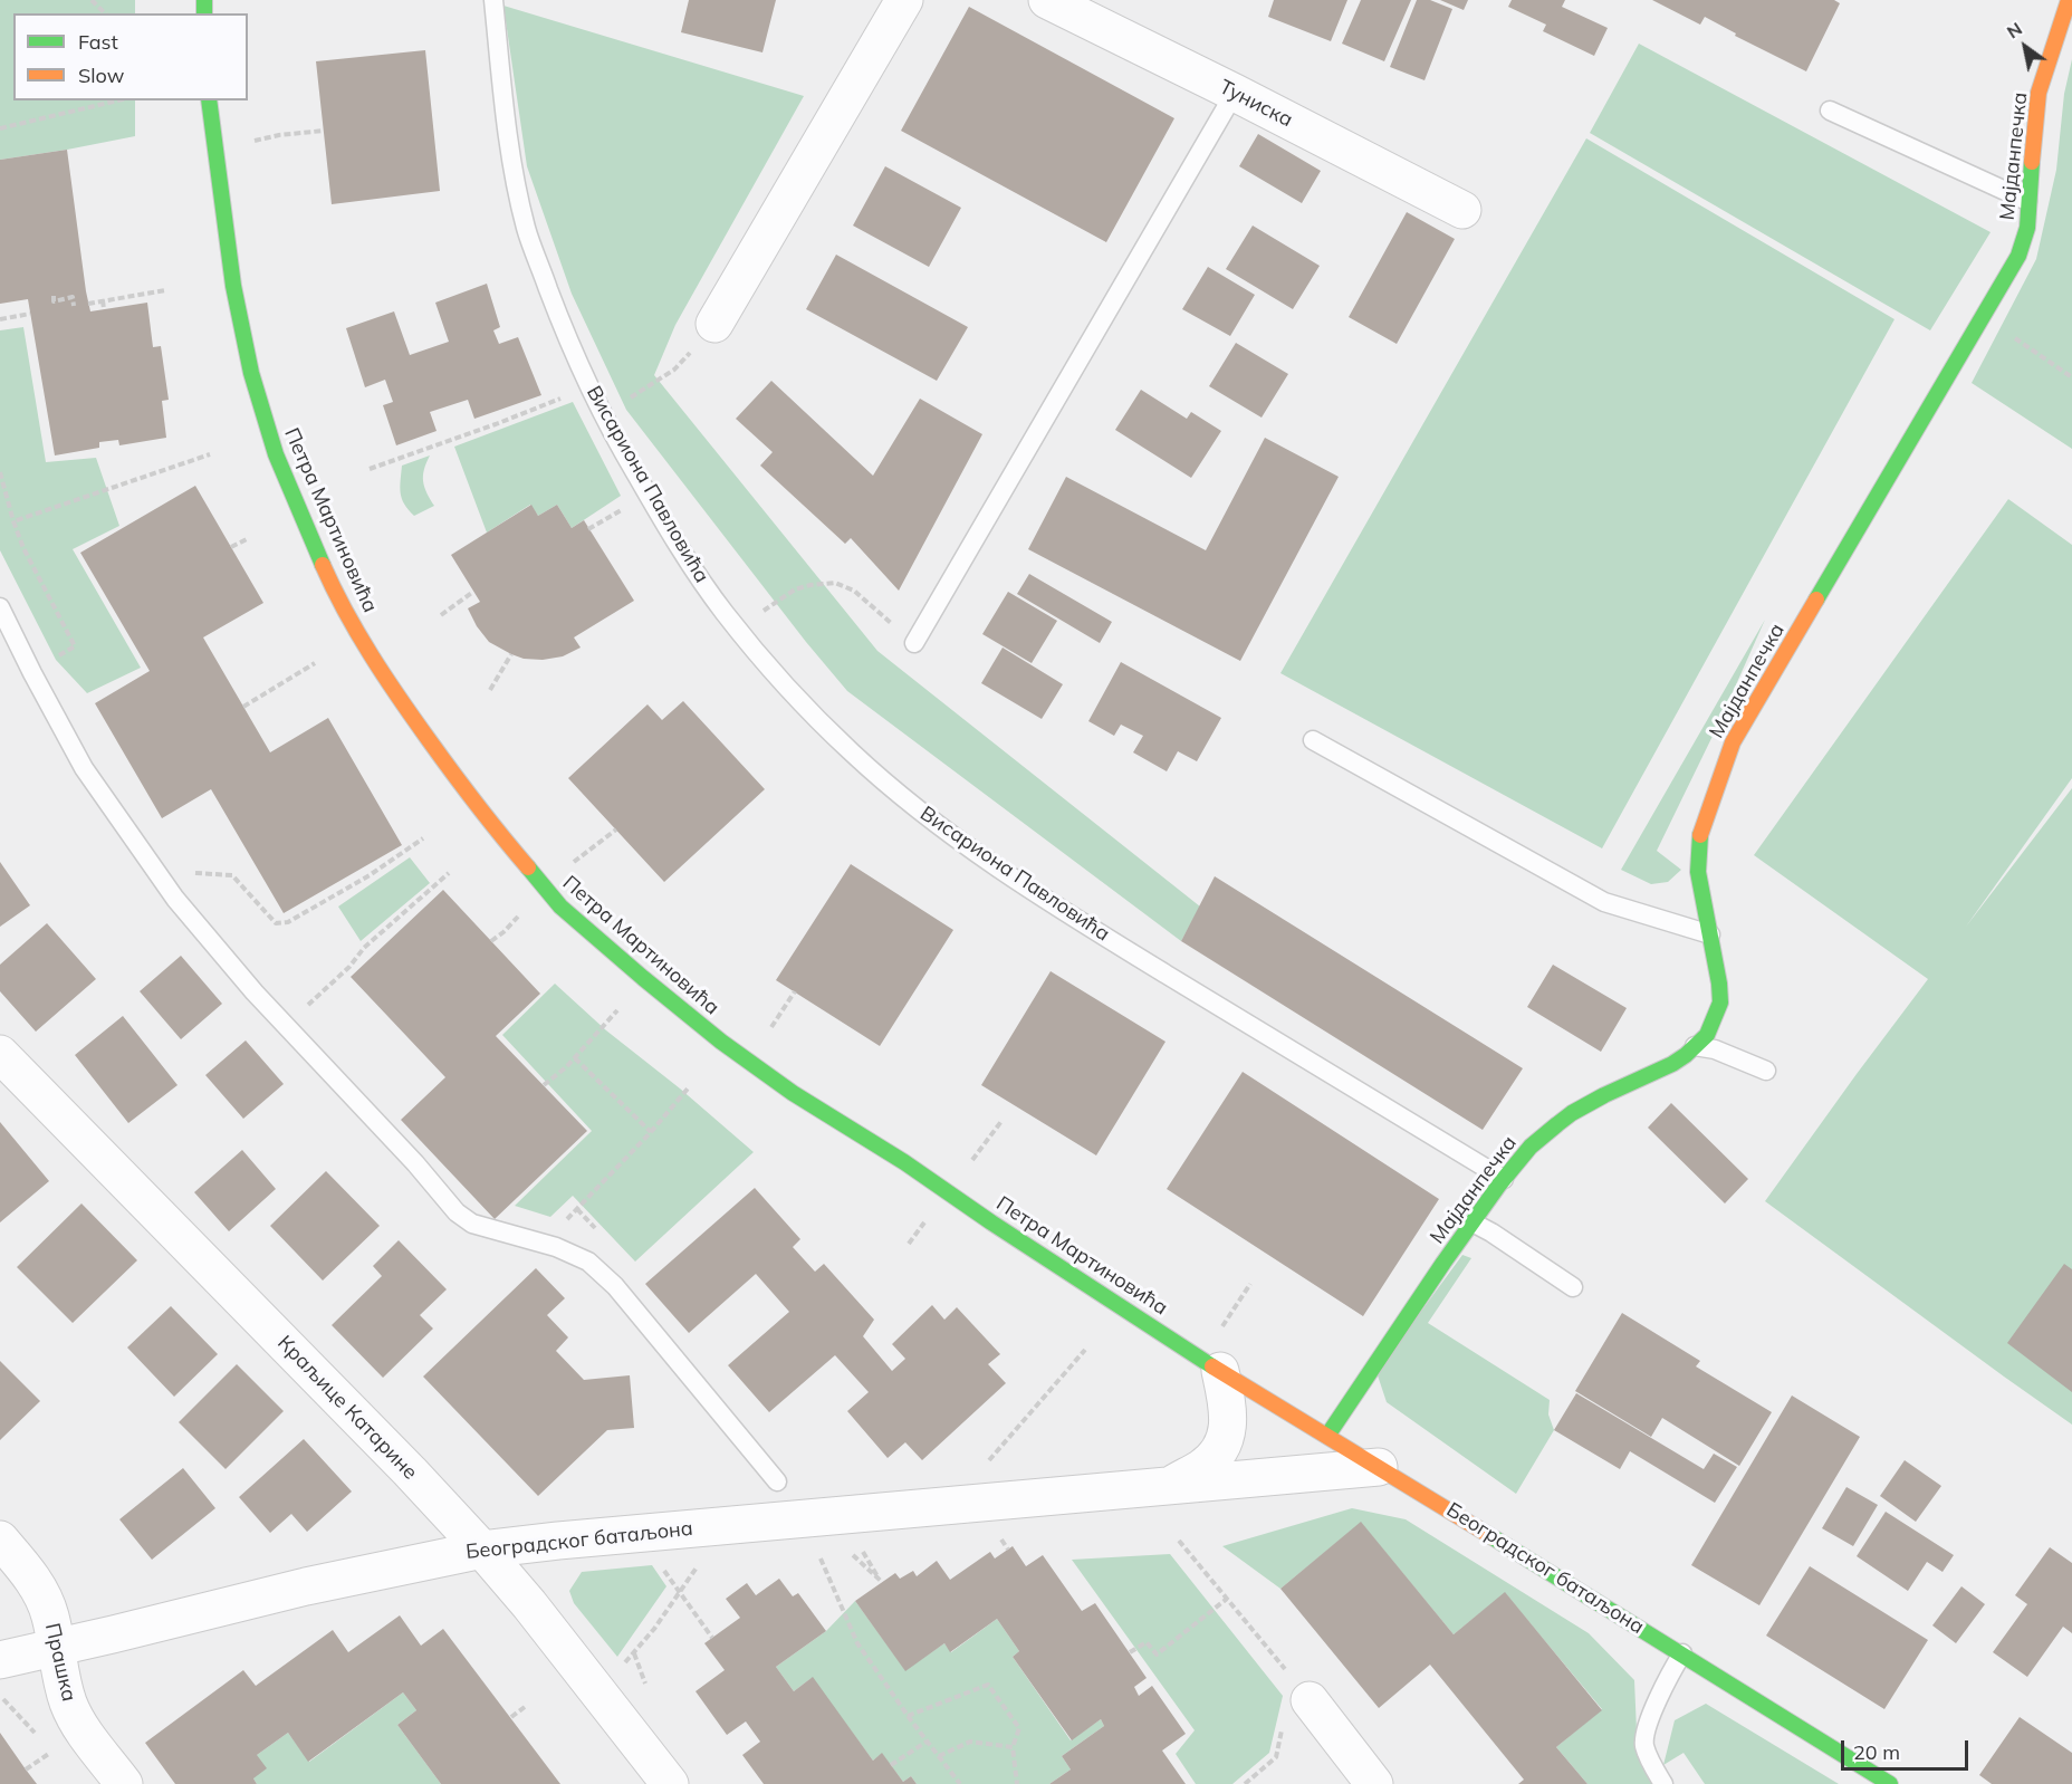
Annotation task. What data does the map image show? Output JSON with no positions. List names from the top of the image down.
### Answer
{
  "streets": {
    "street": [
      "Туниска",
      "Мајданпечка",
      "Петра Мартиновића",
      "Краљице Катарине",
      "Београдског батаљона",
      "Прашка"
    ],
    "lane": ["Висариона Павловића"]
  },
  "crossings": [
    ["Мајданпечка", "Висариона Павловића"],
    ["Мајданпечка", "Петра Мартиновића"],
    ["Петра Мартиновића", "Београдског батаљона"],
    ["Краљице Катарине", "Београдског батаљона"],
    ["Београдског батаљона", "Прашка"]
  ],
  "legend": ["Fast", "Slow"],
  "scale_bar": "20 m",
  "north": "top left"
}
